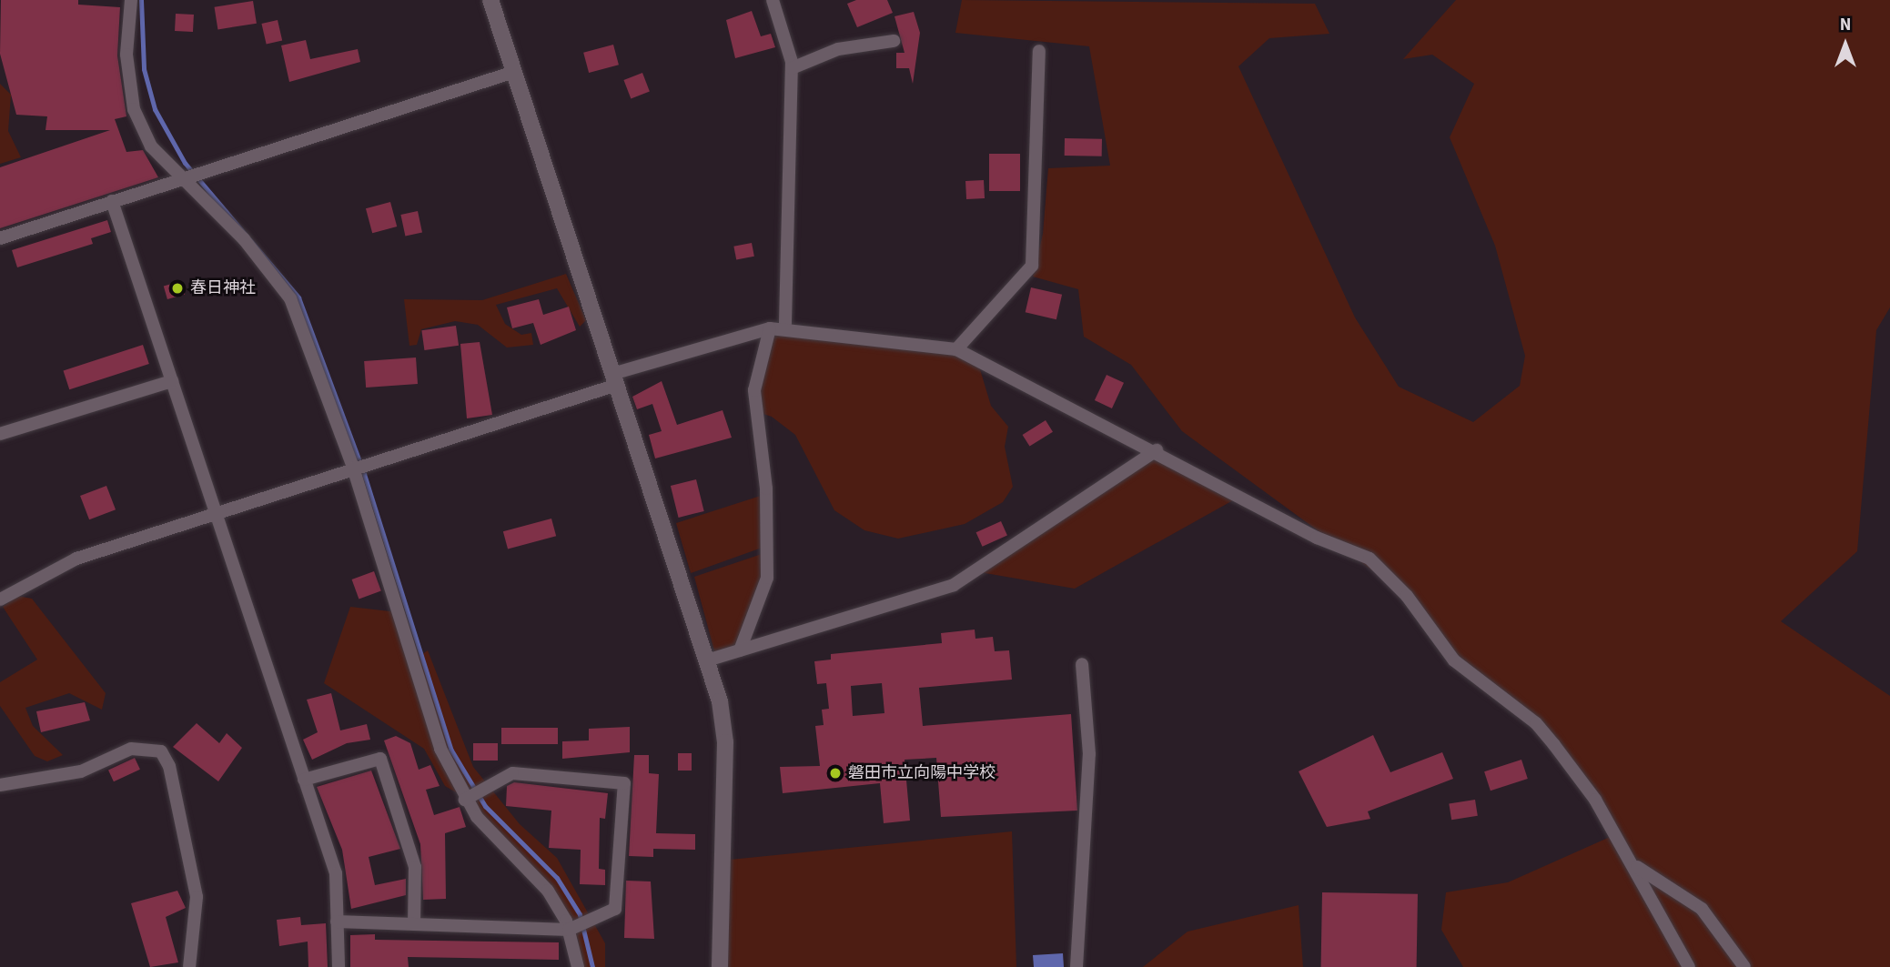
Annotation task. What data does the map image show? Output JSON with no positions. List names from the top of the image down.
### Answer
{
  "places": ["春日神社", "磐田市立向陽中学校"],
  "north": "top"
}
